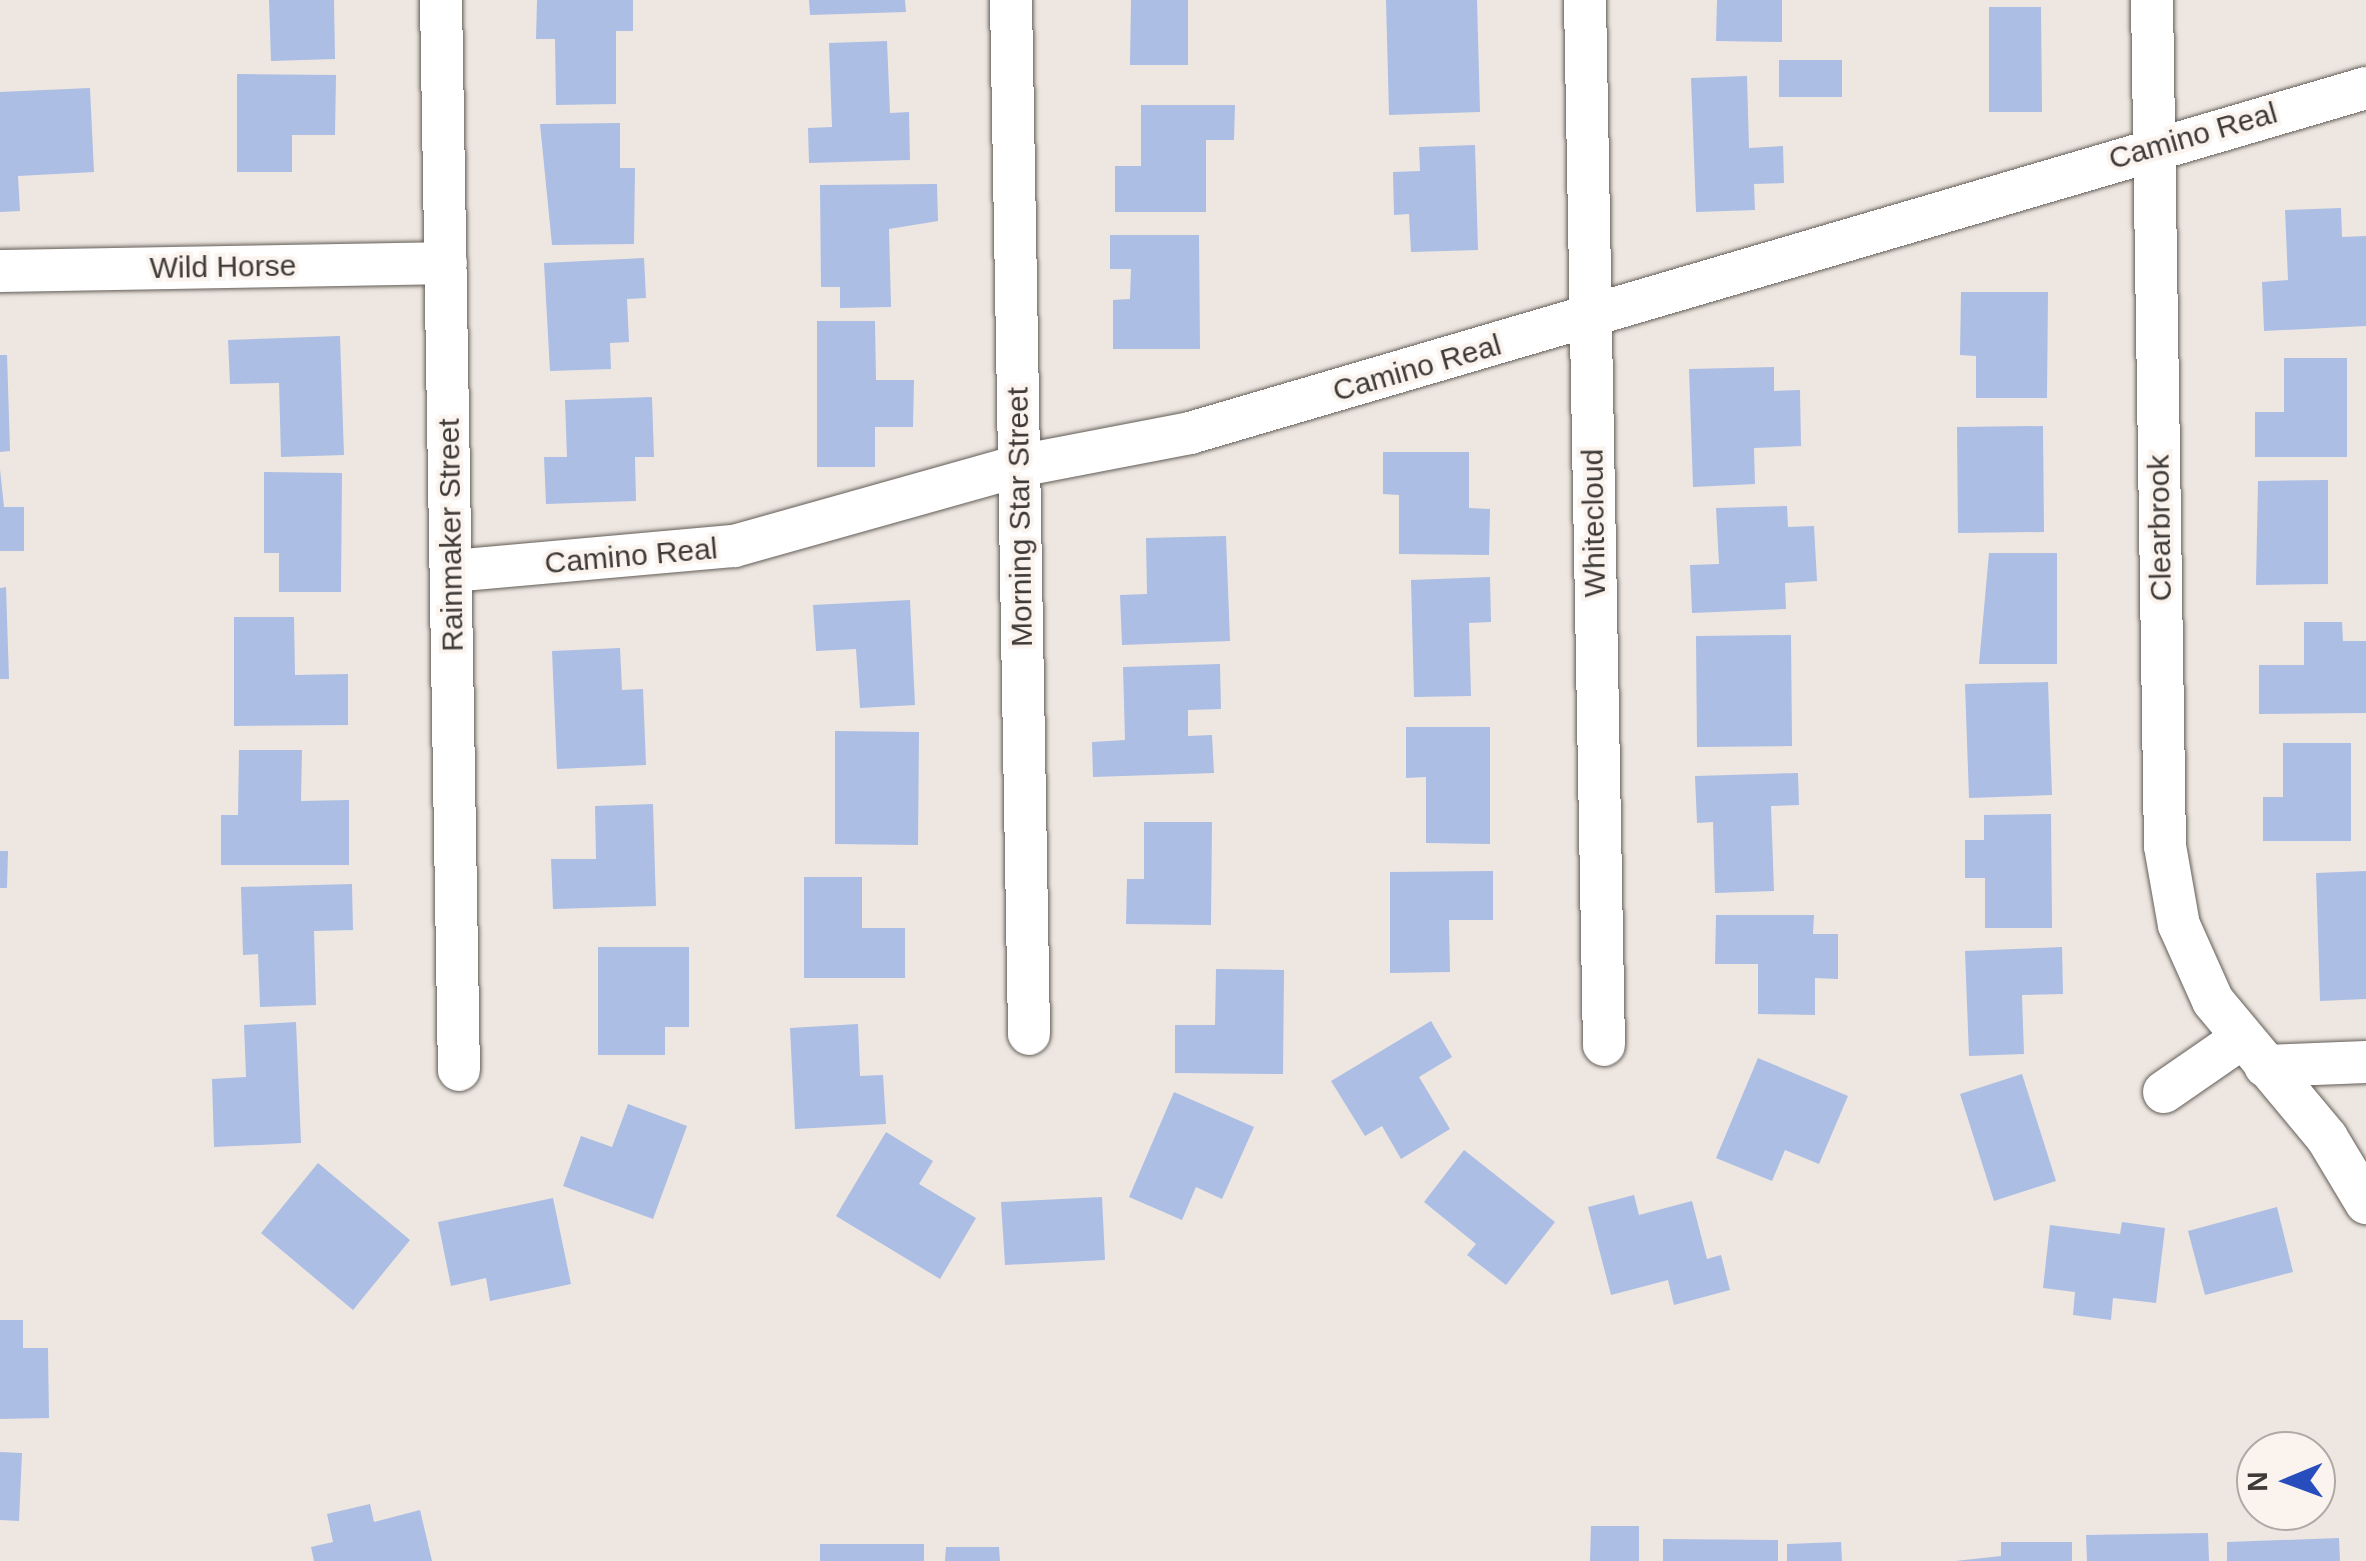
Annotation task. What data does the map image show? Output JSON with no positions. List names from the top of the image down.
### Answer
{
  "streets": {
    "street": [
      "Camino Real",
      "Wild Horse",
      "Morning Star Street",
      "Whitecloud",
      "Clearbrook",
      "Rainmaker Street"
    ]
  },
  "crossings": [
    ["Camino Real", "Morning Star Street"],
    ["Camino Real", "Whitecloud"],
    ["Camino Real", "Clearbrook"],
    ["Camino Real", "Rainmaker Street"],
    ["Wild Horse", "Rainmaker Street"]
  ],
  "north": "left"
}
